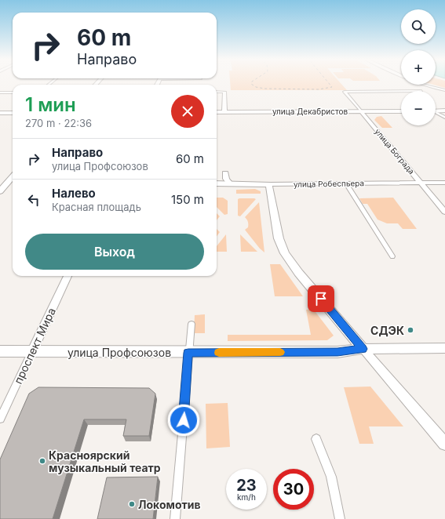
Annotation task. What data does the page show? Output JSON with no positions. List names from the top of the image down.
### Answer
{
  "streets": {
    "main road": [
      "улица Декабристов",
      "улица Бограда",
      "улица Робеспьера",
      "проспект Мира",
      "улица Профсоюзов"
    ]
  },
  "crossings": [
    ["улица Декабристов", "улица Бограда"],
    ["улица Бограда", "улица Робеспьера"],
    ["проспект Мира", "улица Профсоюзов"]
  ],
  "places": ["СДЭК", "Красноярский музыкальный театр", "Локомотив"],
  "page": {
    "map_buttons": ["+", "−"],
    "turn": ["60 m", "Направо"],
    "heading": ["1 мин", "270 m · 22:36"],
    "list": [
      {
        "name": "Направо",
        "note": "улица Профсоюзов",
        "value": "60 m"
      },
      {
        "name": "Налево",
        "note": "Красная площадь",
        "value": "150 m"
      }
    ],
    "buttons": "Выход",
    "speed": "23 km/h",
    "limit": "30"
  }
}
